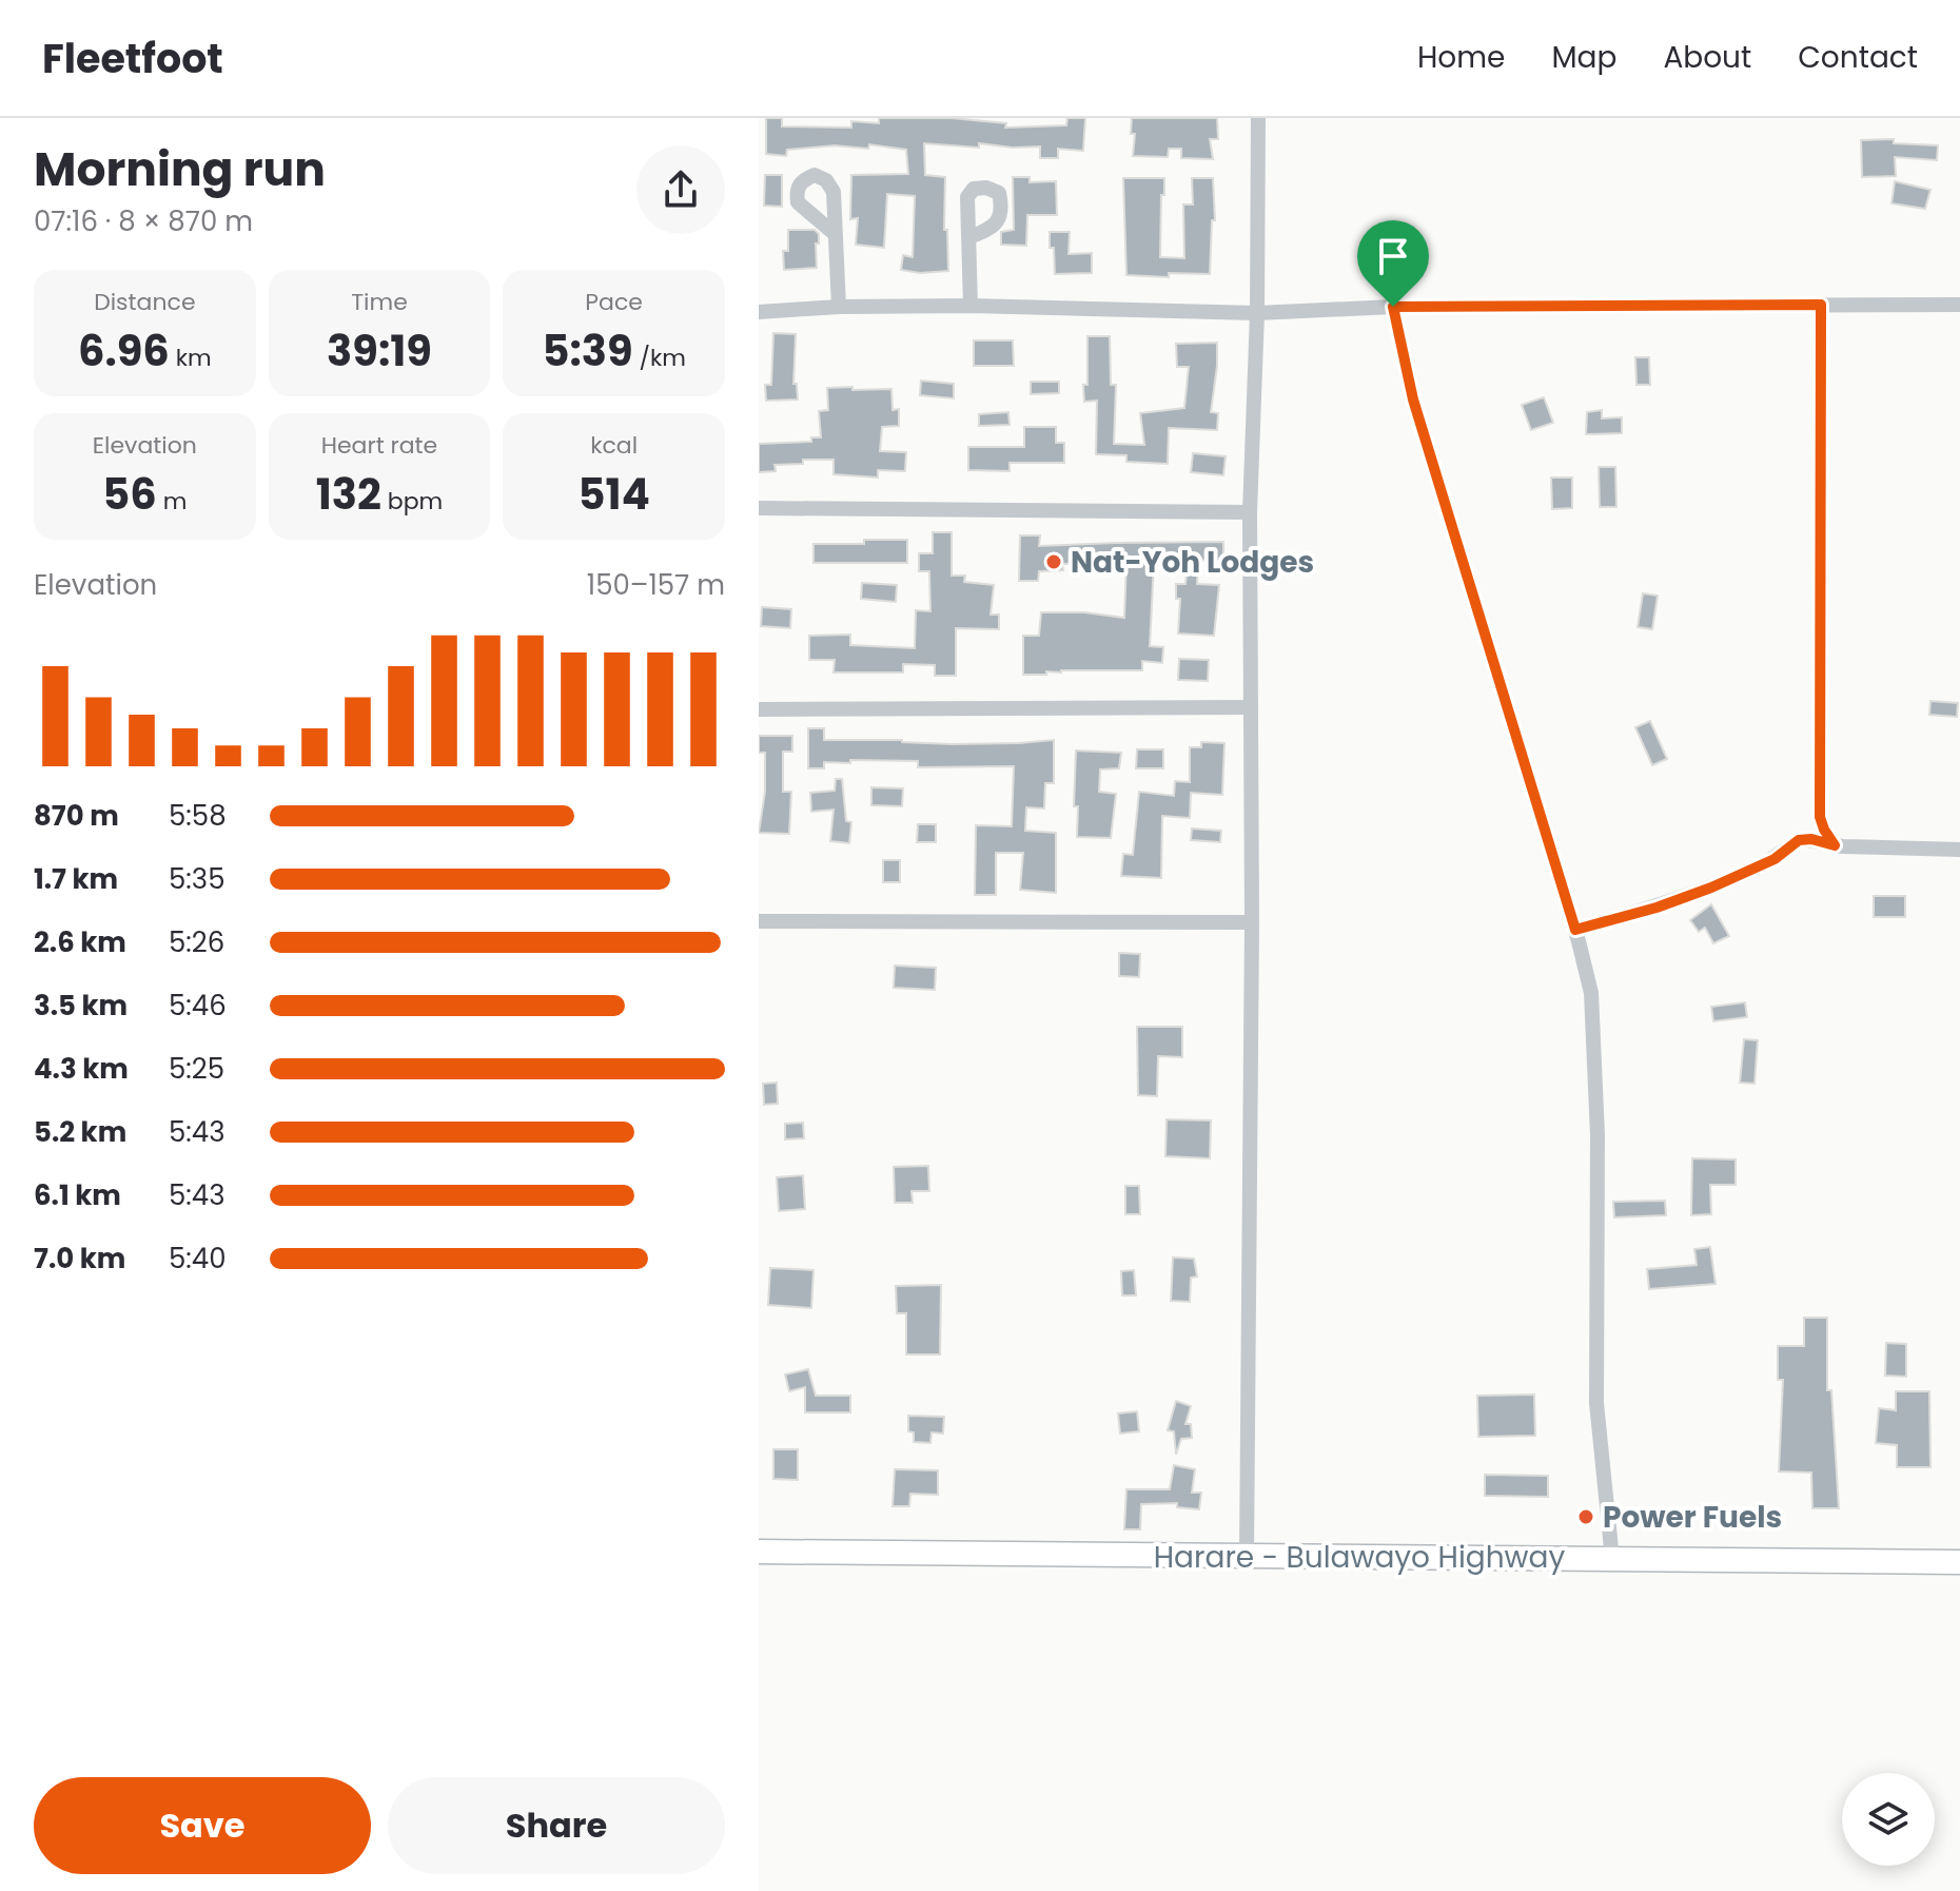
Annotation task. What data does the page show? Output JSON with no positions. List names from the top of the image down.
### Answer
{
  "streets": {
    "highway": ["Harare - Bulawayo Highway"]
  },
  "places": ["Nat-Yoh Lodges", "Power Fuels"],
  "page": {
    "header": "Fleetfoot",
    "nav": [
      "Home",
      "Map",
      "About",
      "Contact"
    ],
    "heading": ["Morning run", "07:16 · 8 × 870 m"],
    "stats": [
      ["Distance", "6.96 km"],
      ["Time", "39:19"],
      ["Pace", "5:39 /km"],
      ["Elevation", "56 m"],
      ["Heart rate", "132 bpm"],
      ["kcal", "514"]
    ],
    "chart": ["Elevation", "150–157 m"],
    "list": [
      {
        "name": "870 m",
        "note": "5:58"
      },
      {
        "name": "1.7 km",
        "note": "5:35"
      },
      {
        "name": "2.6 km",
        "note": "5:26"
      },
      {
        "name": "3.5 km",
        "note": "5:46"
      },
      {
        "name": "4.3 km",
        "note": "5:25"
      },
      {
        "name": "5.2 km",
        "note": "5:43"
      },
      {
        "name": "6.1 km",
        "note": "5:43"
      },
      {
        "name": "7.0 km",
        "note": "5:40"
      }
    ],
    "buttons": ["Save", "Share"]
  }
}
